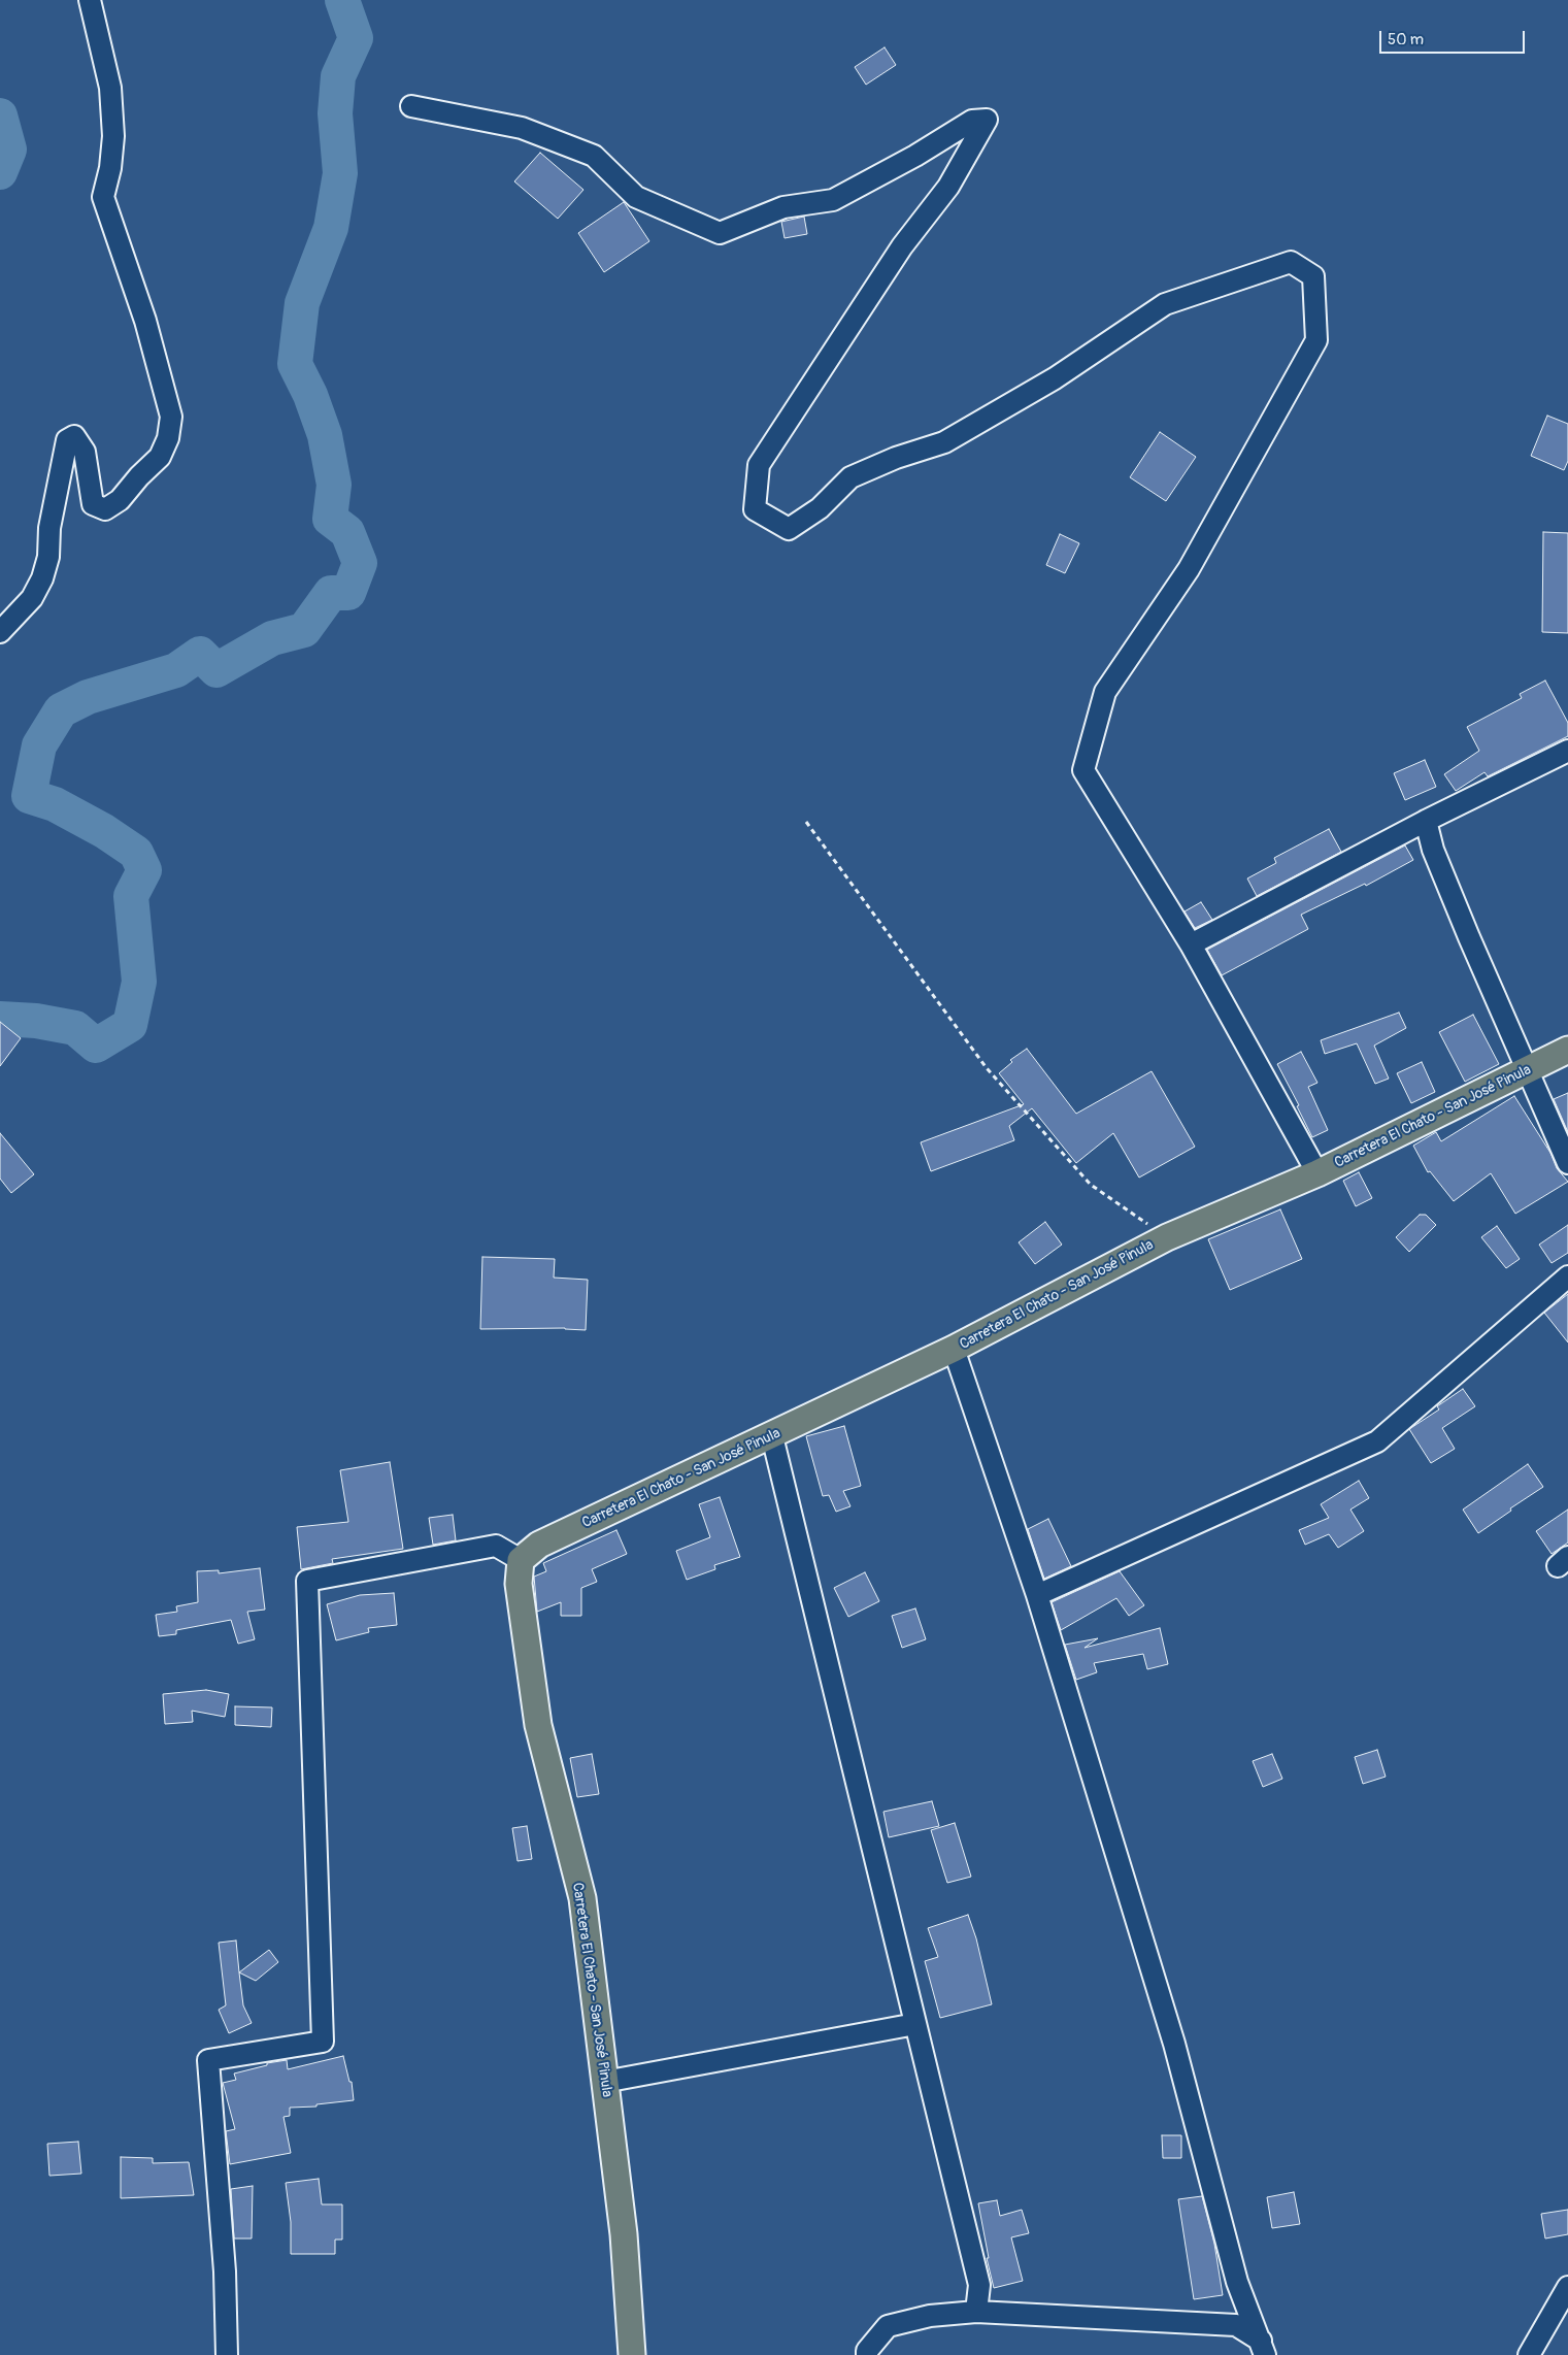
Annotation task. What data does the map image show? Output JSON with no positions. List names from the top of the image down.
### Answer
{
  "streets": {
    "main road": ["Carretera El Chato - San José Pinula"]
  },
  "scale_bar": "50 m"
}
